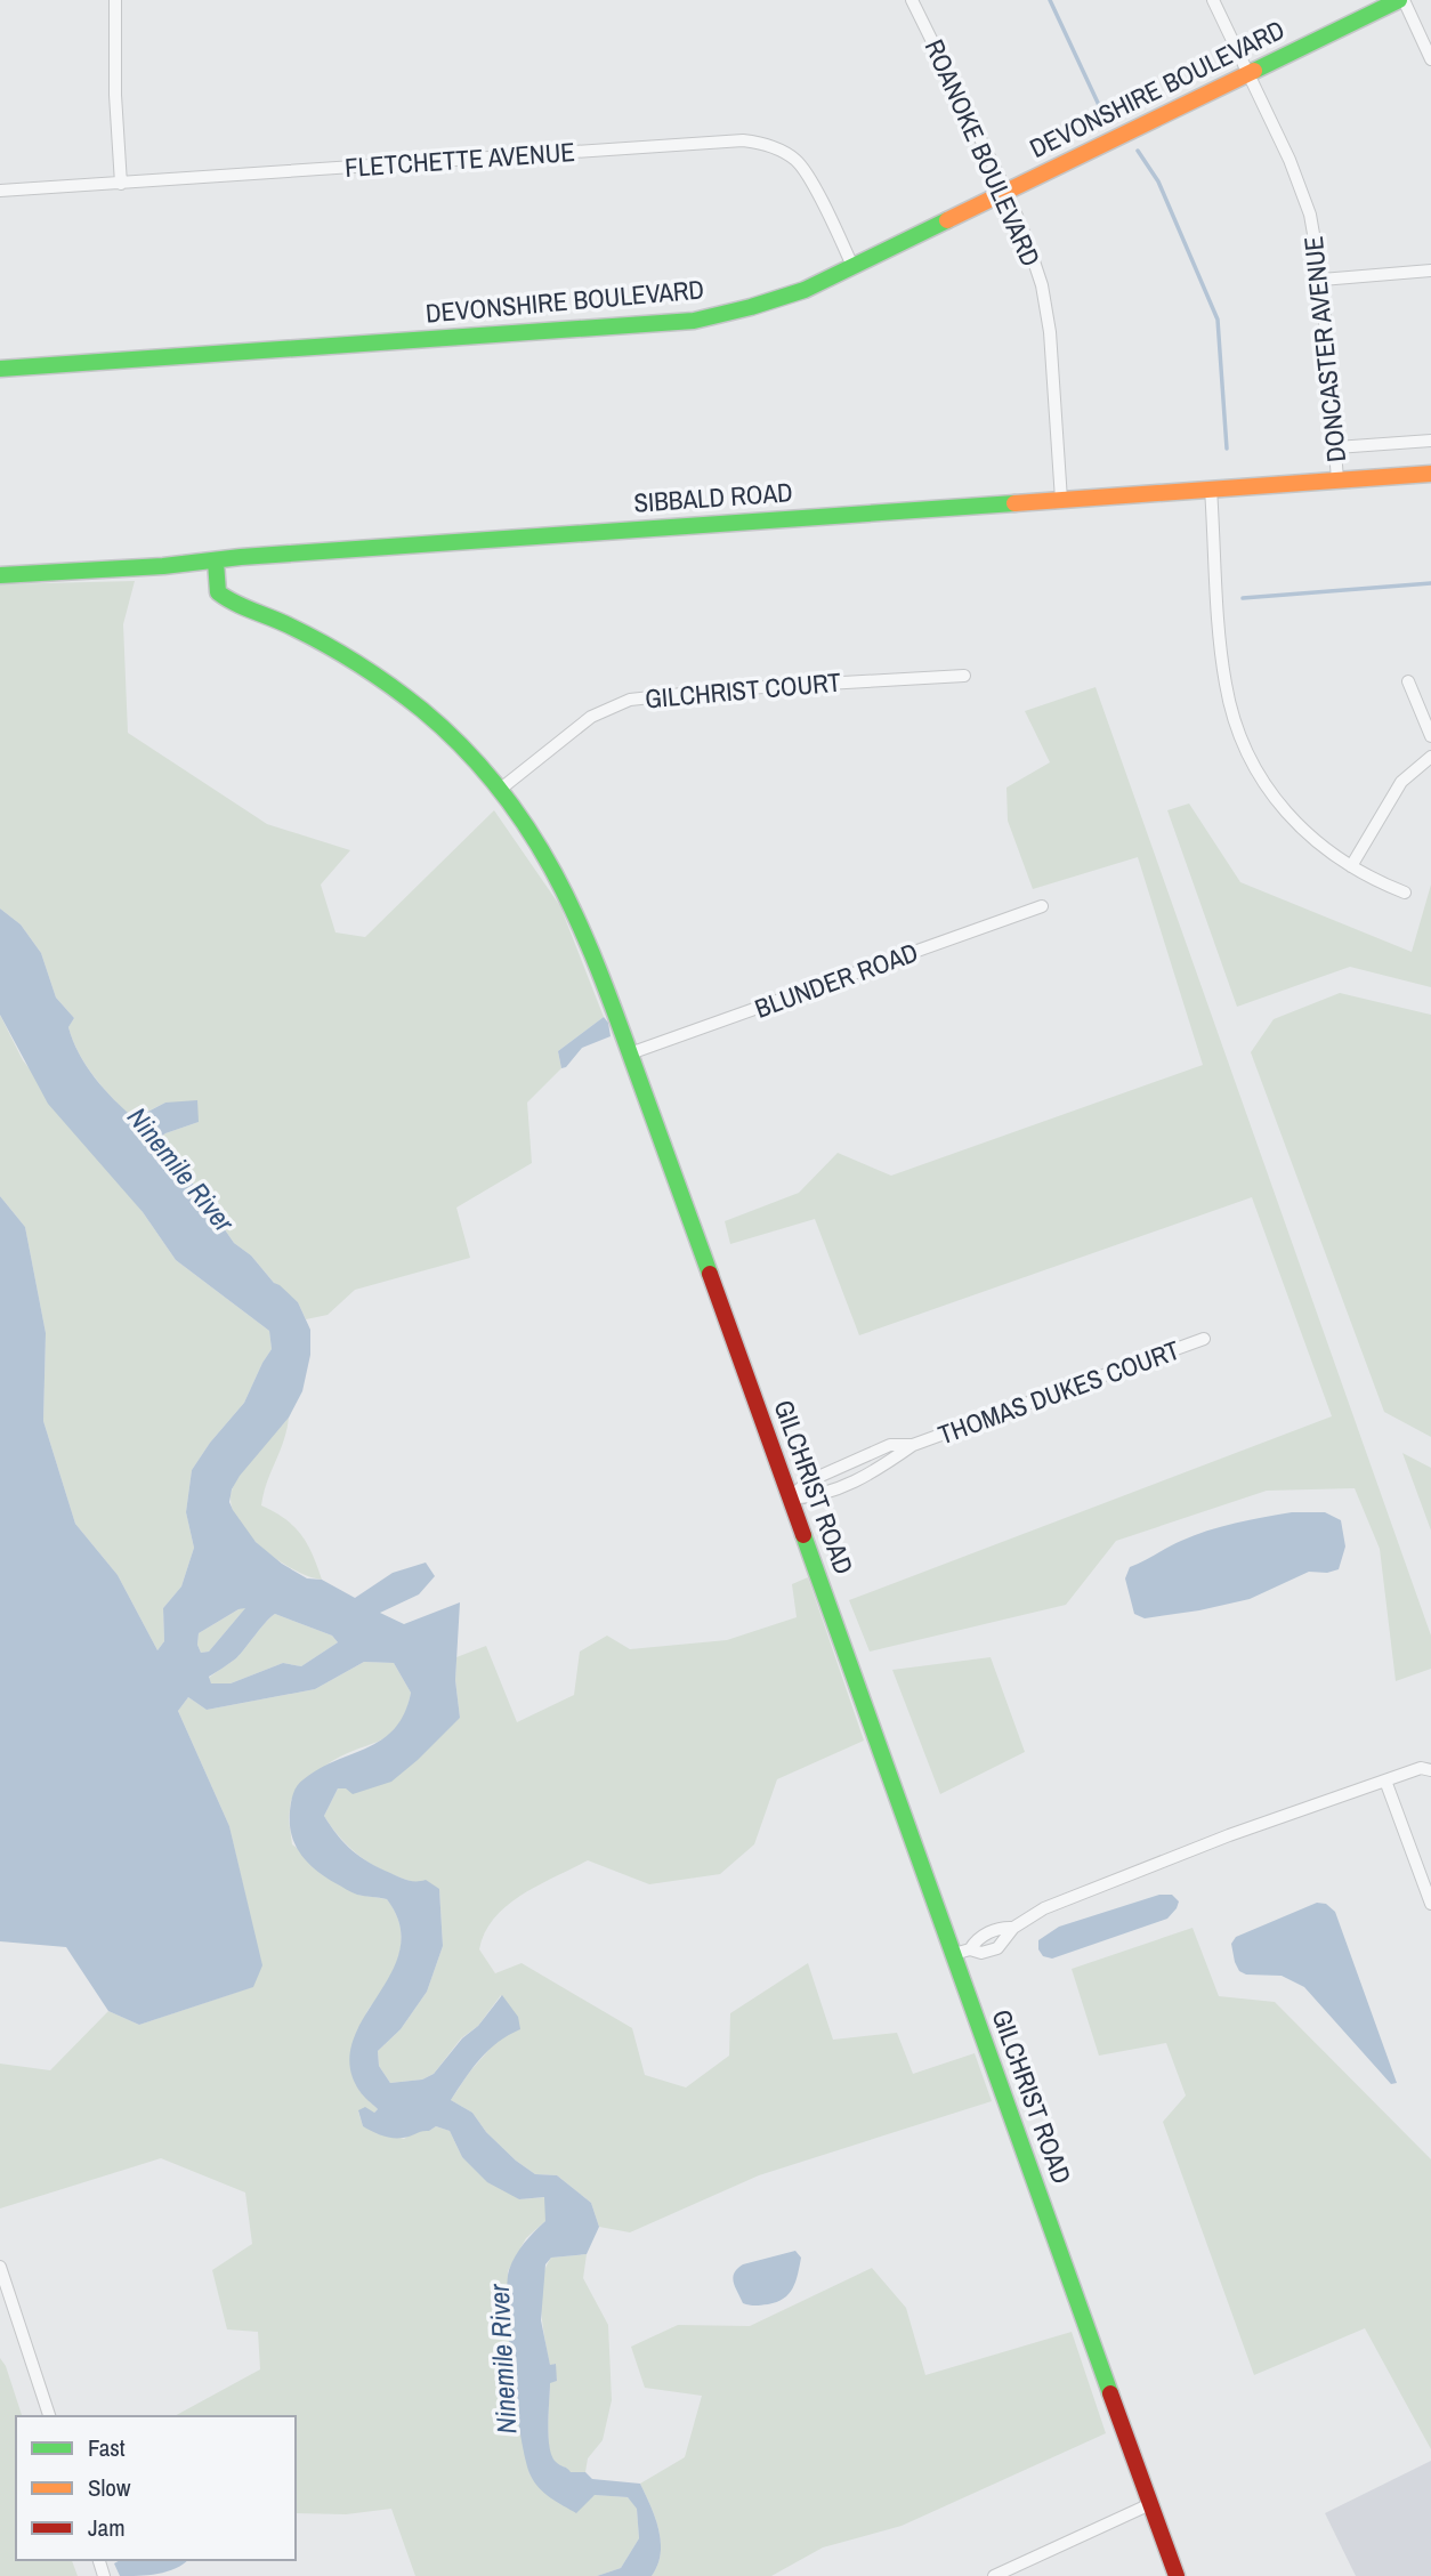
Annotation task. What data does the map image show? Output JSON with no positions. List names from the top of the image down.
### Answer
{
  "streets": {
    "street": [
      "DEVONSHIRE BOULEVARD",
      "ROANOKE BOULEVARD",
      "FLETCHETTE AVENUE",
      "DONCASTER AVENUE",
      "SIBBALD ROAD",
      "GILCHRIST COURT",
      "BLUNDER ROAD",
      "THOMAS DUKES COURT",
      "GILCHRIST ROAD"
    ]
  },
  "crossings": [
    ["DEVONSHIRE BOULEVARD", "ROANOKE BOULEVARD"],
    ["DEVONSHIRE BOULEVARD", "FLETCHETTE AVENUE"],
    ["DEVONSHIRE BOULEVARD", "DONCASTER AVENUE"],
    ["ROANOKE BOULEVARD", "SIBBALD ROAD"],
    ["DONCASTER AVENUE", "SIBBALD ROAD"],
    ["SIBBALD ROAD", "GILCHRIST ROAD"],
    ["GILCHRIST COURT", "GILCHRIST ROAD"],
    ["BLUNDER ROAD", "GILCHRIST ROAD"],
    ["THOMAS DUKES COURT", "GILCHRIST ROAD"]
  ],
  "water": ["Ninemile River"],
  "legend": ["Fast", "Slow", "Jam"]
}
